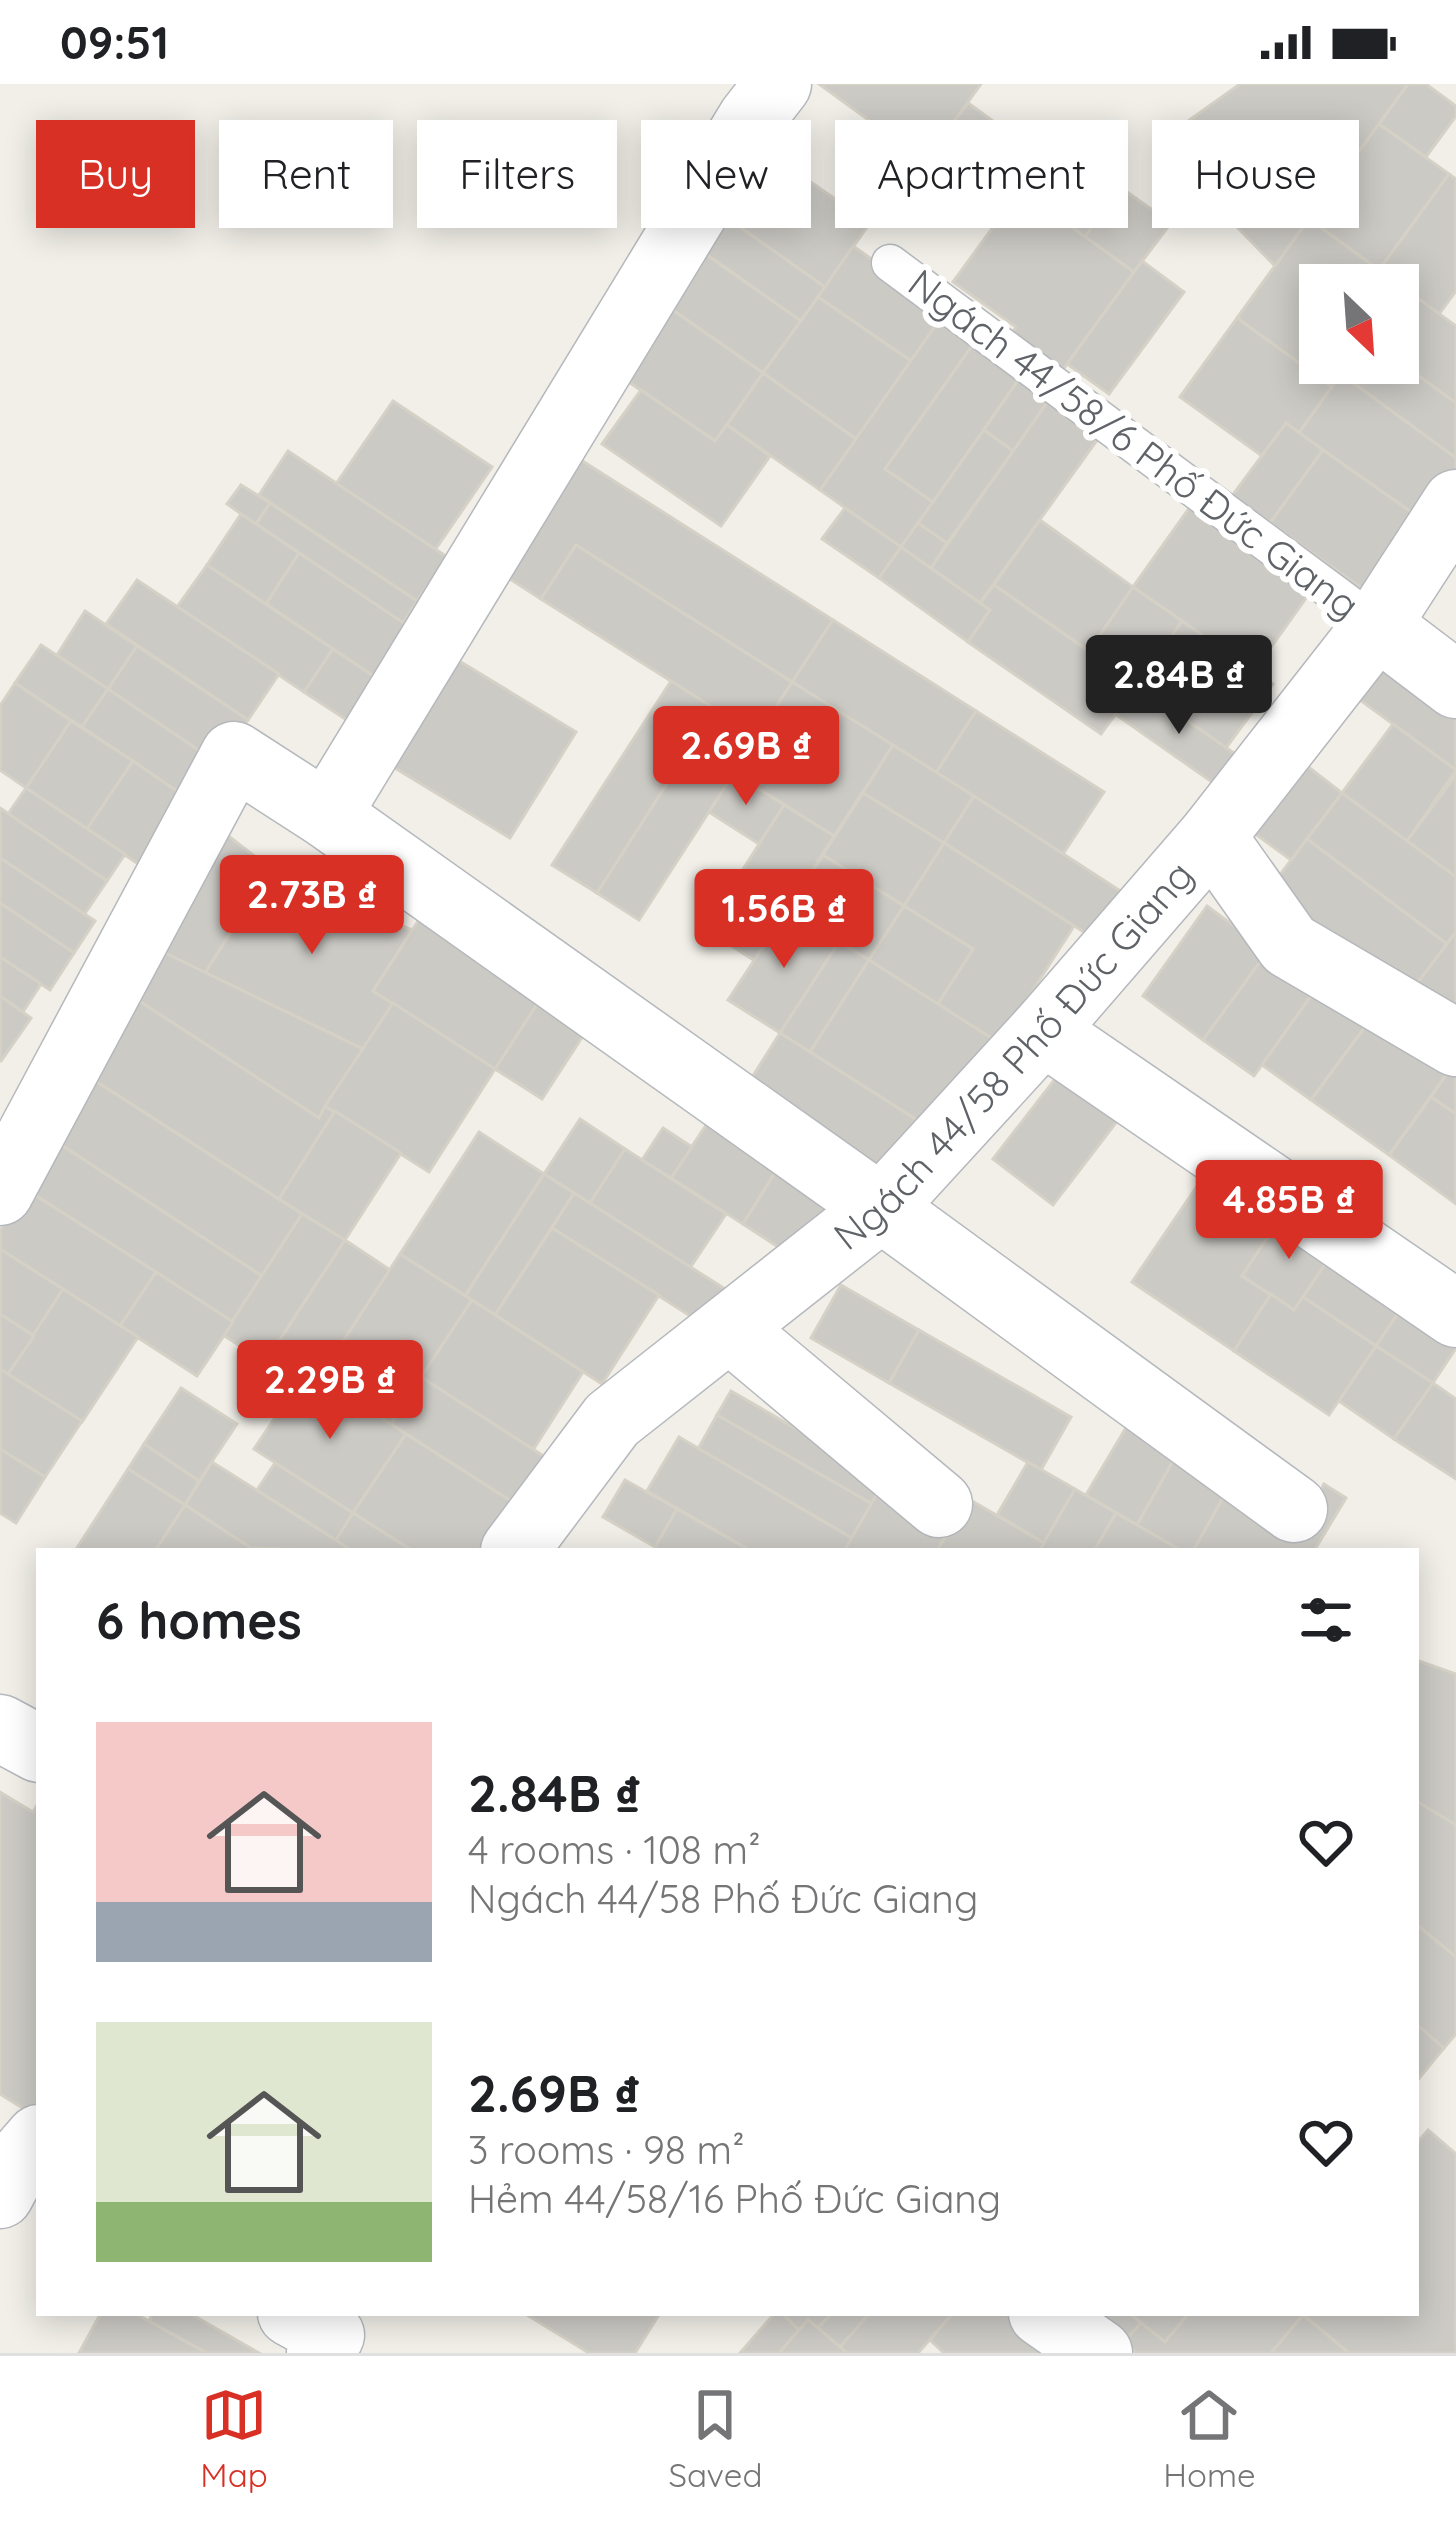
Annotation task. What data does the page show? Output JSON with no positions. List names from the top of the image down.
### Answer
{
  "streets": {
    "street": ["Ngách 44/58 Phố Đức Giang"],
    "lane": ["Ngách 44/58/6 Phố Đức Giang"]
  },
  "crossings": [
    ["Ngách 44/58/6 Phố Đức Giang", "Ngách 44/58 Phố Đức Giang"]
  ],
  "north": "bottom right",
  "page": {
    "status": "09:51",
    "chip": [
      "Buy",
      "Rent",
      "Filters",
      "New",
      "Apartment",
      "House"
    ],
    "price": [
      "2.84B ₫",
      "2.69B ₫",
      "2.73B ₫",
      "1.56B ₫",
      "4.85B ₫",
      "2.29B ₫"
    ],
    "heading": "6 homes",
    "list": [
      {
        "name": "2.84B ₫",
        "note": "4 rooms · 108 m² · Ngách 44/58 Phố Đức Giang"
      },
      {
        "name": "2.69B ₫",
        "note": "3 rooms · 98 m² · Hẻm 44/58/16 Phố Đức Giang"
      }
    ],
    "tabs": ["Map", "Saved", "Home"]
  }
}
